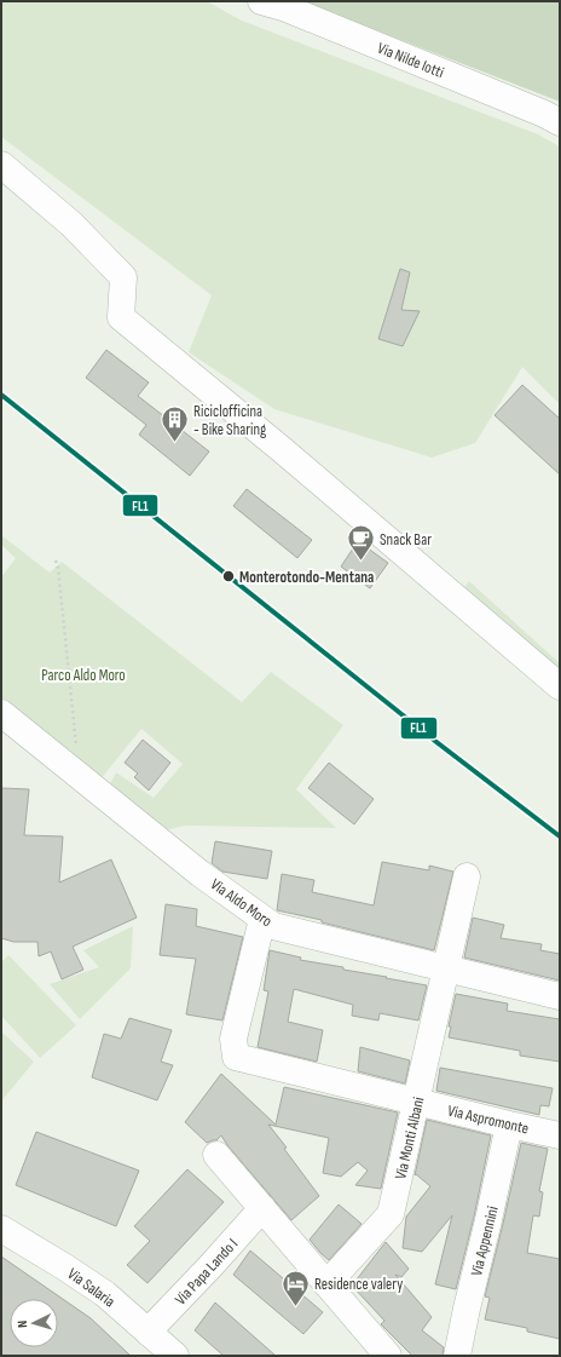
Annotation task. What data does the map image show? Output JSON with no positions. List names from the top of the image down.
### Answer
{
  "streets": {
    "street": [
      "Via Nilde Iotti",
      "Via Aldo Moro",
      "Via Aspromonte",
      "Via Monti Albani",
      "Via Appennini",
      "Via Papa Lando I",
      "Via Salaria"
    ]
  },
  "crossings": [
    ["Via Aldo Moro", "Via Aspromonte"],
    ["Via Aldo Moro", "Via Monti Albani"],
    ["Via Aspromonte", "Via Monti Albani"],
    ["Via Aspromonte", "Via Appennini"],
    ["Via Papa Lando I", "Via Salaria"]
  ],
  "parks": ["Parco Aldo Moro"],
  "places": {
    "building": ["Riciclofficina - Bike Sharing"],
    "cafe": ["Snack Bar"],
    "other": ["Monterotondo-Mentana"],
    "hotel": ["Residence valery"]
  },
  "lines": ["transit line FL1"],
  "north": "left"
}
